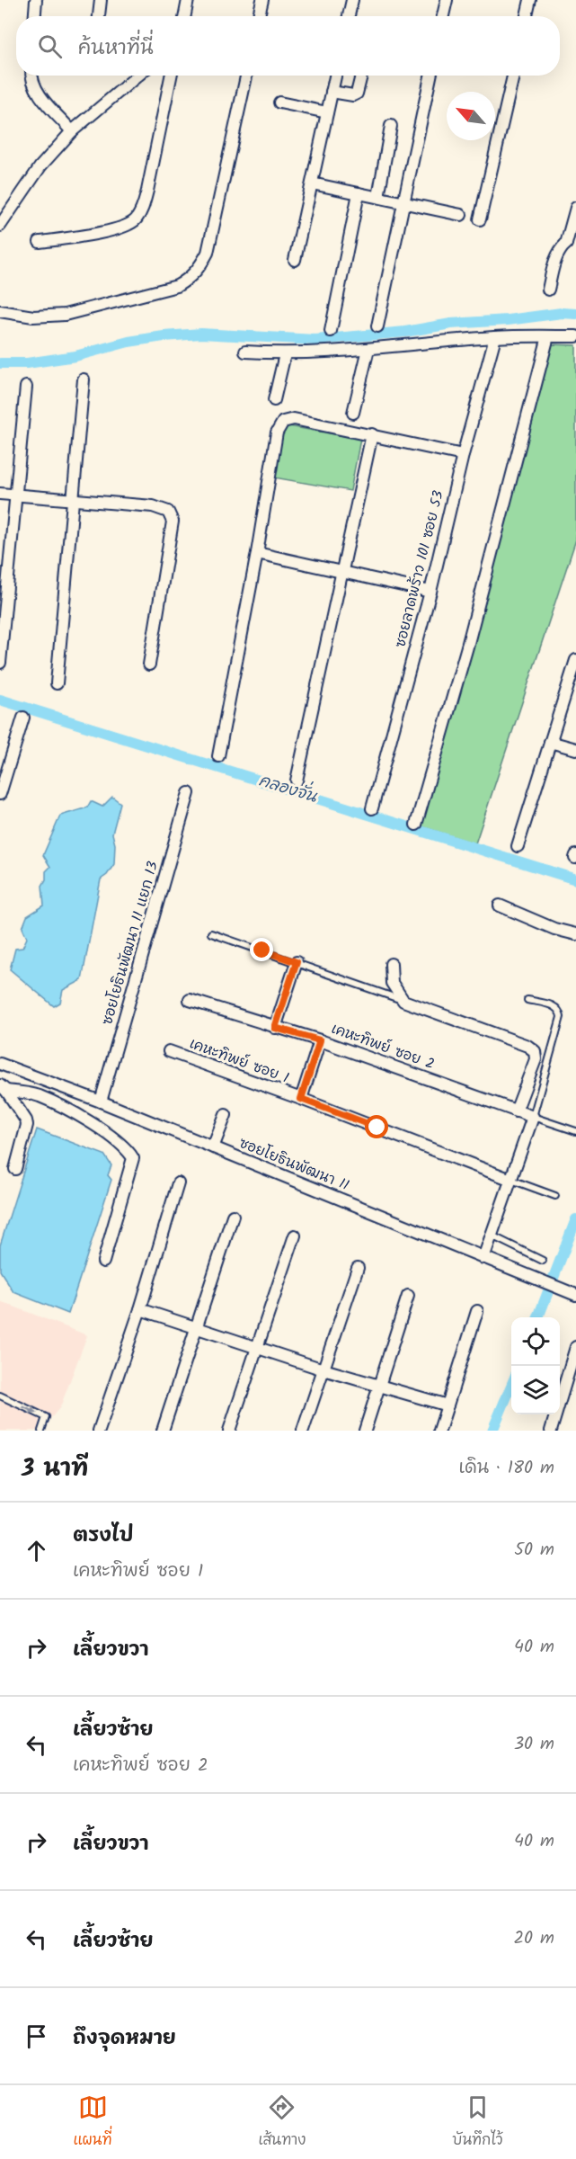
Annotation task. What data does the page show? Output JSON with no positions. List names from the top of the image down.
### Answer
{
  "streets": {
    "street": [
      "ซอยลาดพร้าว 101 ซอย 53",
      "ซอยโยธินพัฒนา 11 แยก 13",
      "เคหะทิพย์ ซอย 2",
      "เคหะทิพย์ ซอย 1",
      "ซอยโยธินพัฒนา 11"
    ]
  },
  "crossings": [
    ["ซอยโยธินพัฒนา 11 แยก 13", "ซอยโยธินพัฒนา 11"]
  ],
  "water": ["คลองจั่น"],
  "north": "top left",
  "page": {
    "search": "ค้นหาที่นี่",
    "heading": ["3 นาที", "เดิน · 180 m"],
    "list": [
      ["ตรงไป", "เคหะทิพย์ ซอย 1", "50 m"],
      ["เลี้ยวขวา", "40 m"],
      ["เลี้ยวซ้าย", "เคหะทิพย์ ซอย 2", "30 m"],
      ["เลี้ยวขวา", "40 m"],
      ["เลี้ยวซ้าย", "20 m"],
      "ถึงจุดหมาย"
    ],
    "nav": ["แผนที่", "เส้นทาง", "บันทึกไว้"]
  }
}
